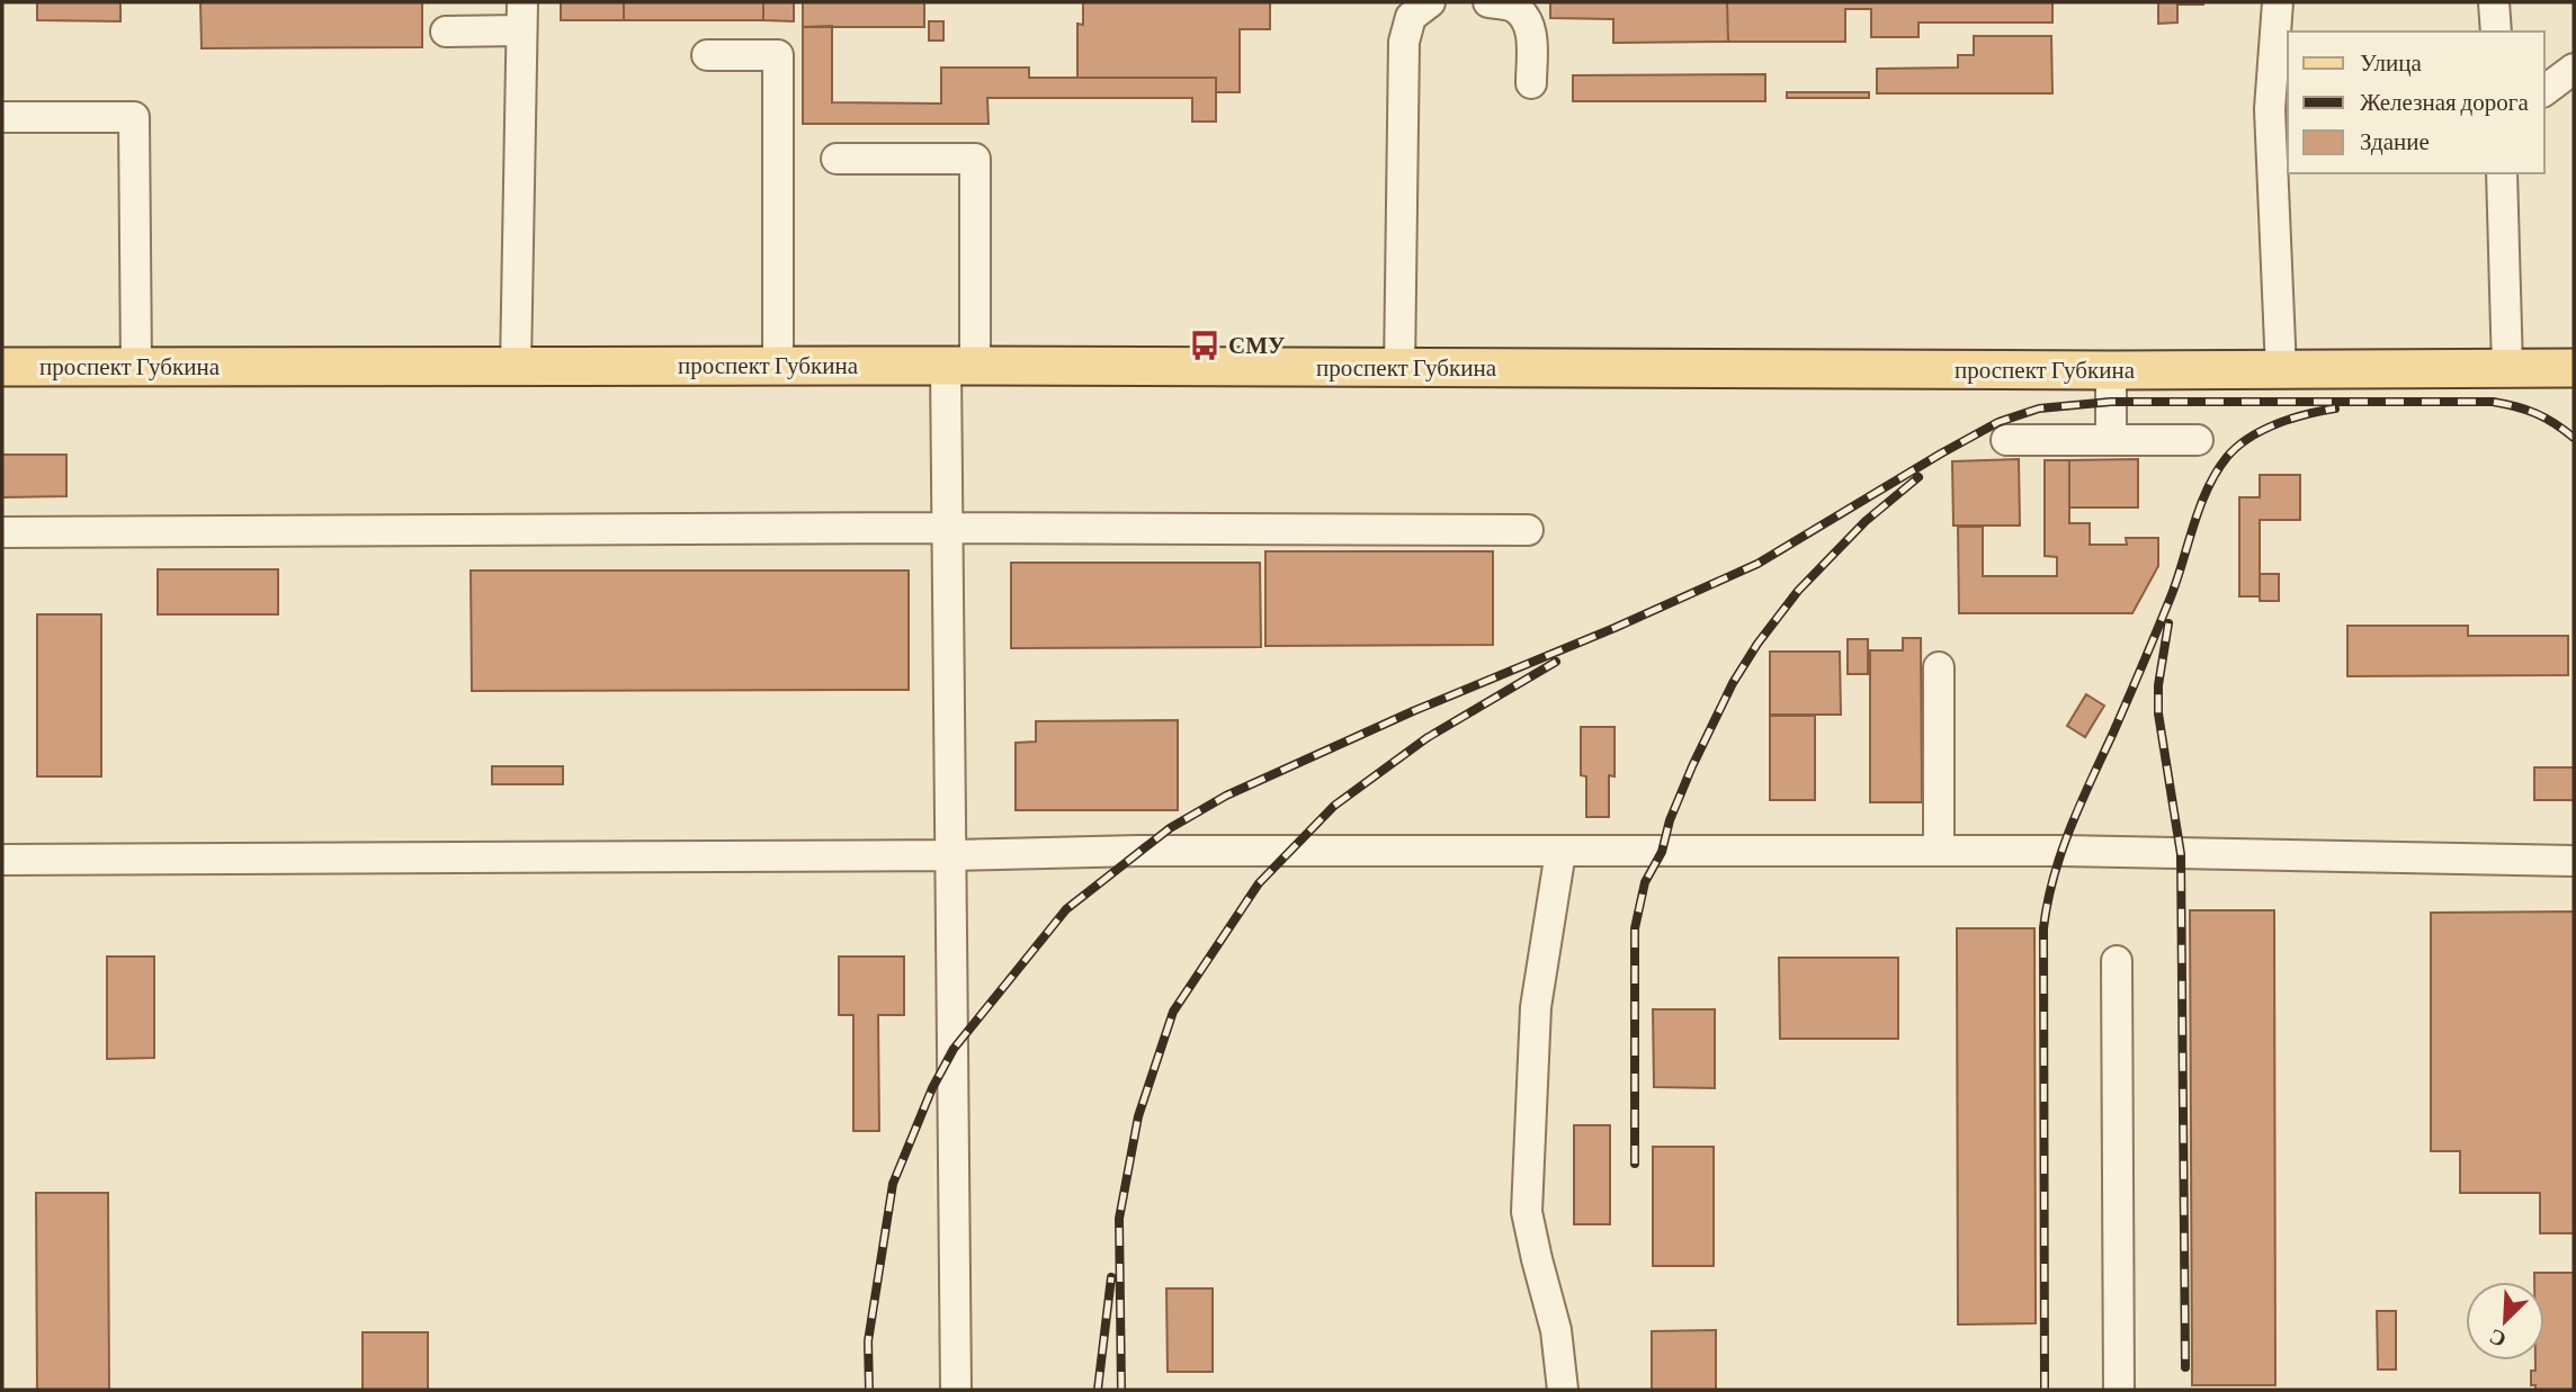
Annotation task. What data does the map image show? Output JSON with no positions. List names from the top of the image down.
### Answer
{
  "streets": {
    "main road": ["проспект Губкина"]
  },
  "places": {
    "bus stop": ["СМУ"]
  },
  "legend": ["Улица", "Железная дорога", "Здание"],
  "north": "bottom left"
}
